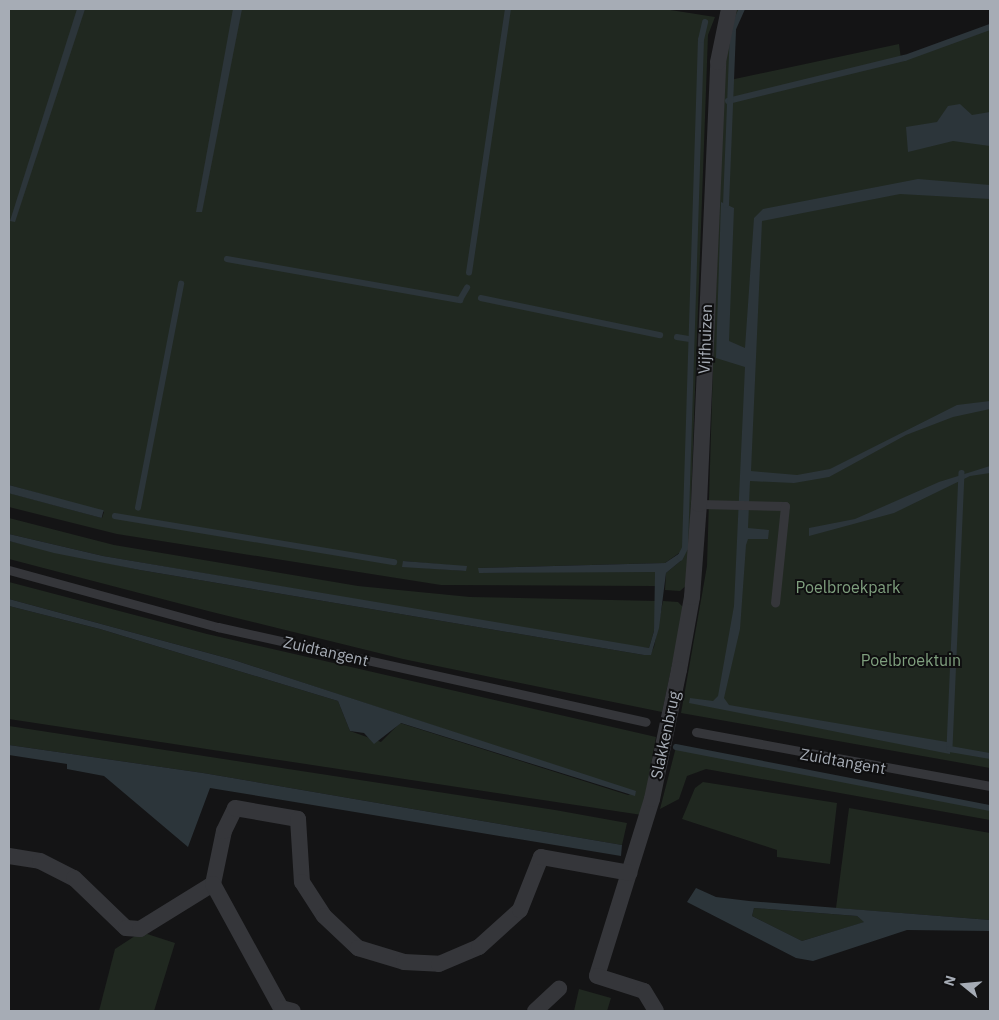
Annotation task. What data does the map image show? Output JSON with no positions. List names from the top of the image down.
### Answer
{
  "streets": {
    "street": ["Vijfhuizen", "Slakkenbrug"],
    "lane": ["Zuidtangent"]
  },
  "crossings": [
    ["Vijfhuizen", "Slakkenbrug"]
  ],
  "parks": ["Poelbroekpark", "Poelbroektuin"],
  "north": "left"
}
